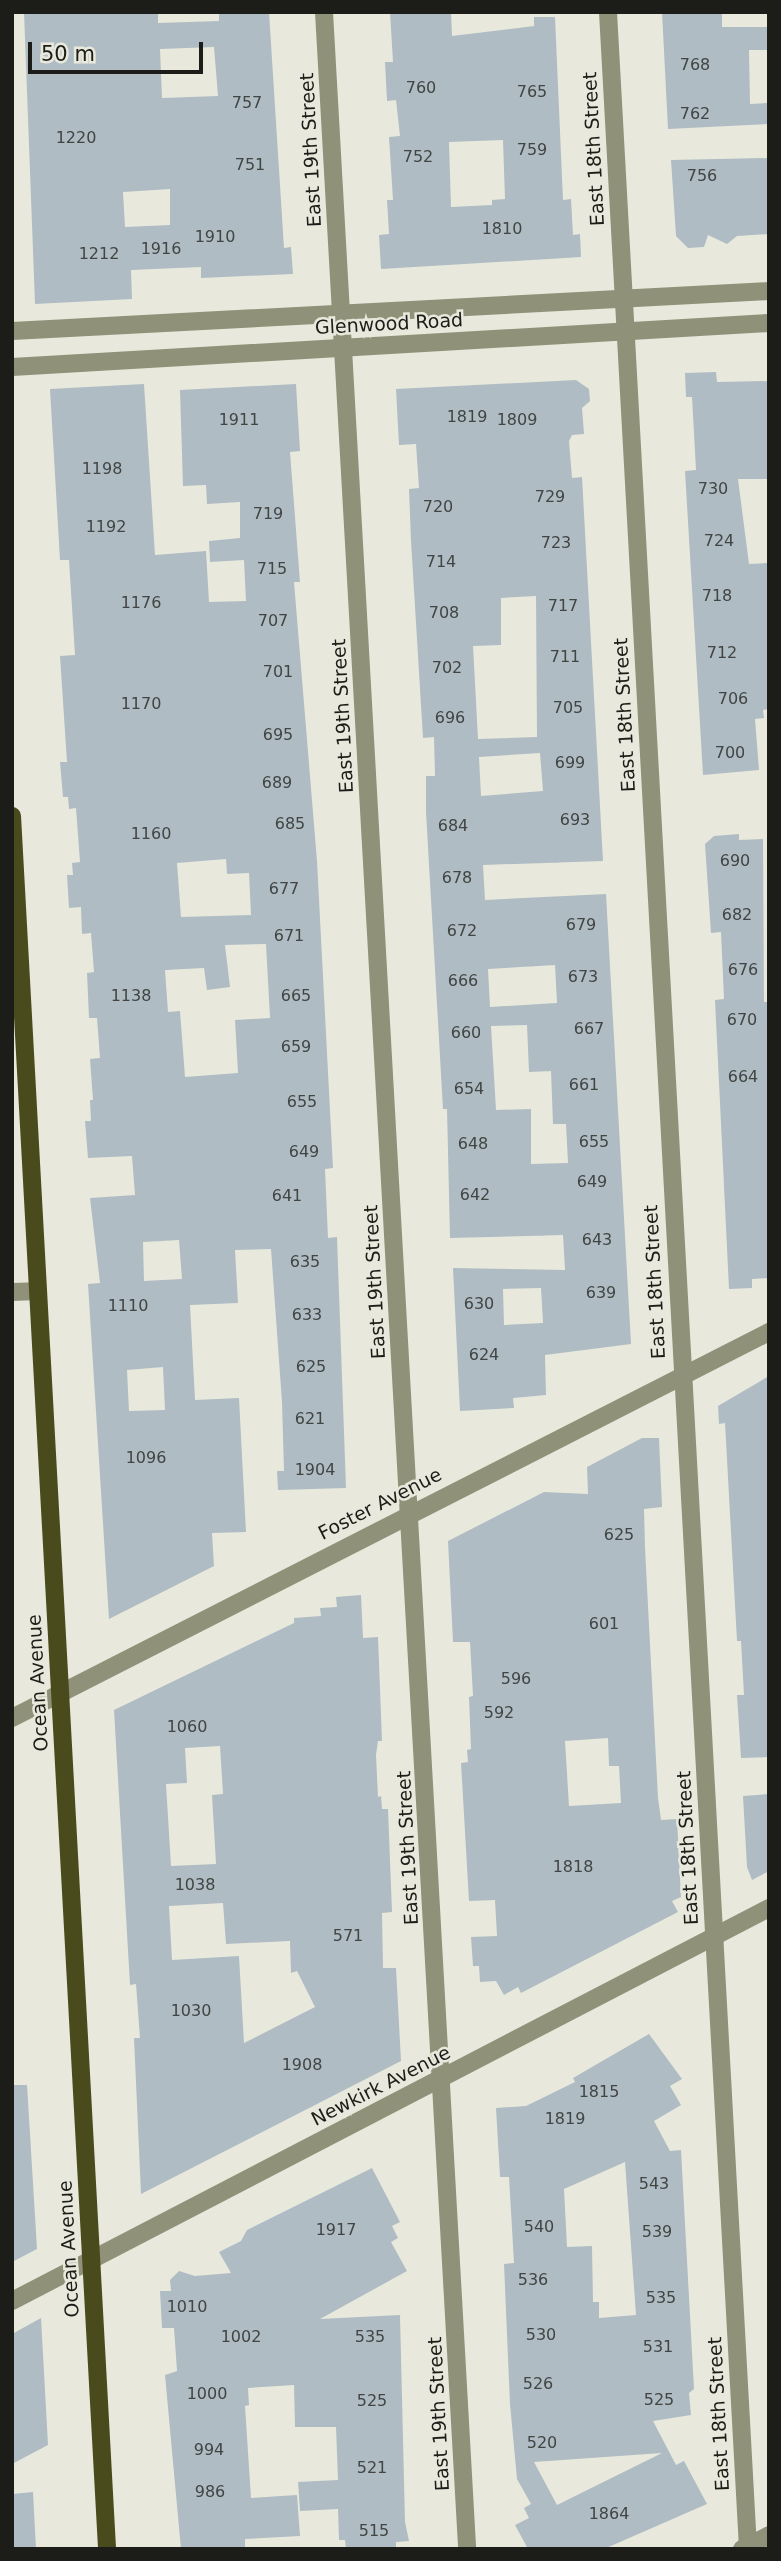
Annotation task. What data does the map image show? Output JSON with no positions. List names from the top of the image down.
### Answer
{
  "streets": {
    "main road": ["Ocean Avenue"],
    "street": [
      "East 18th Street",
      "East 19th Street",
      "Glenwood Road",
      "Foster Avenue",
      "Newkirk Avenue"
    ]
  },
  "crossings": [
    ["East 18th Street", "Glenwood Road"],
    ["East 18th Street", "Foster Avenue"],
    ["East 18th Street", "Newkirk Avenue"],
    ["East 19th Street", "Glenwood Road"],
    ["East 19th Street", "Foster Avenue"],
    ["East 19th Street", "Newkirk Avenue"],
    ["Foster Avenue", "Ocean Avenue"],
    ["Ocean Avenue", "Newkirk Avenue"]
  ],
  "house_numbers": [
    "768",
    "760",
    "765",
    "757",
    "762",
    "1220",
    "759",
    "752",
    "751",
    "756",
    "1810",
    "1910",
    "1916",
    "1212",
    "1819",
    "1911",
    "1809",
    "1198",
    "730",
    "729",
    "720",
    "719",
    "1192",
    "724",
    "723",
    "714",
    "715",
    "718",
    "1176",
    "717",
    "708",
    "707",
    "712",
    "711",
    "702",
    "701",
    "706",
    "1170",
    "705",
    "696",
    "695",
    "700",
    "699",
    "689",
    "693",
    "685",
    "684",
    "1160",
    "690",
    "678",
    "677",
    "682",
    "679",
    "672",
    "671",
    "676",
    "673",
    "666",
    "1138",
    "665",
    "670",
    "667",
    "660",
    "659",
    "664",
    "661",
    "654",
    "655",
    "655",
    "648",
    "649",
    "649",
    "642",
    "641",
    "643",
    "635",
    "639",
    "630",
    "1110",
    "633",
    "624",
    "625",
    "621",
    "1096",
    "1904",
    "625",
    "601",
    "596",
    "592",
    "1060",
    "1818",
    "1038",
    "571",
    "1030",
    "1908",
    "1815",
    "1819",
    "543",
    "540",
    "1917",
    "539",
    "536",
    "535",
    "1010",
    "530",
    "1002",
    "535",
    "531",
    "526",
    "1000",
    "525",
    "525",
    "520",
    "994",
    "521",
    "986",
    "1864",
    "515"
  ],
  "scale_bar": "50 m"
}
